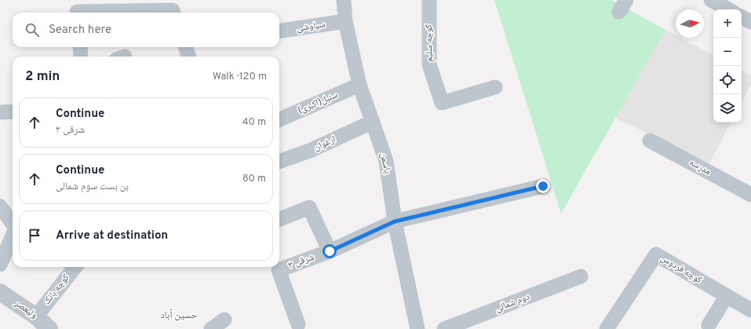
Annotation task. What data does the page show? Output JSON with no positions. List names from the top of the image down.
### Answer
{
  "streets": {
    "street": [
      "سیاوشی",
      "کوچه سلیم",
      "سنبل(اکبری)",
      "ارغوان",
      "یاسمن",
      "مدرسه",
      "۳ شرقی",
      "کوچه فردوس",
      "کوچه بانک",
      "دوم شمالی",
      "ولیعصر"
    ]
  },
  "crossings": [
    ["سیاوشی", "یاسمن"],
    ["سنبل(اکبری)", "یاسمن"],
    ["ارغوان", "یاسمن"],
    ["یاسمن", "۳ شرقی"],
    ["کوچه بانک", "ولیعصر"]
  ],
  "districts": ["حسین آباد"],
  "north": "right",
  "page": {
    "map_buttons": ["+", "−"],
    "search": "Search here",
    "heading": ["2 min", "Walk · 120 m"],
    "list": [
      ["Continue", "۳ شرقی", "40 m"],
      ["Continue", "بن بست سوم شمالی", "80 m"],
      "Arrive at destination"
    ]
  }
}
